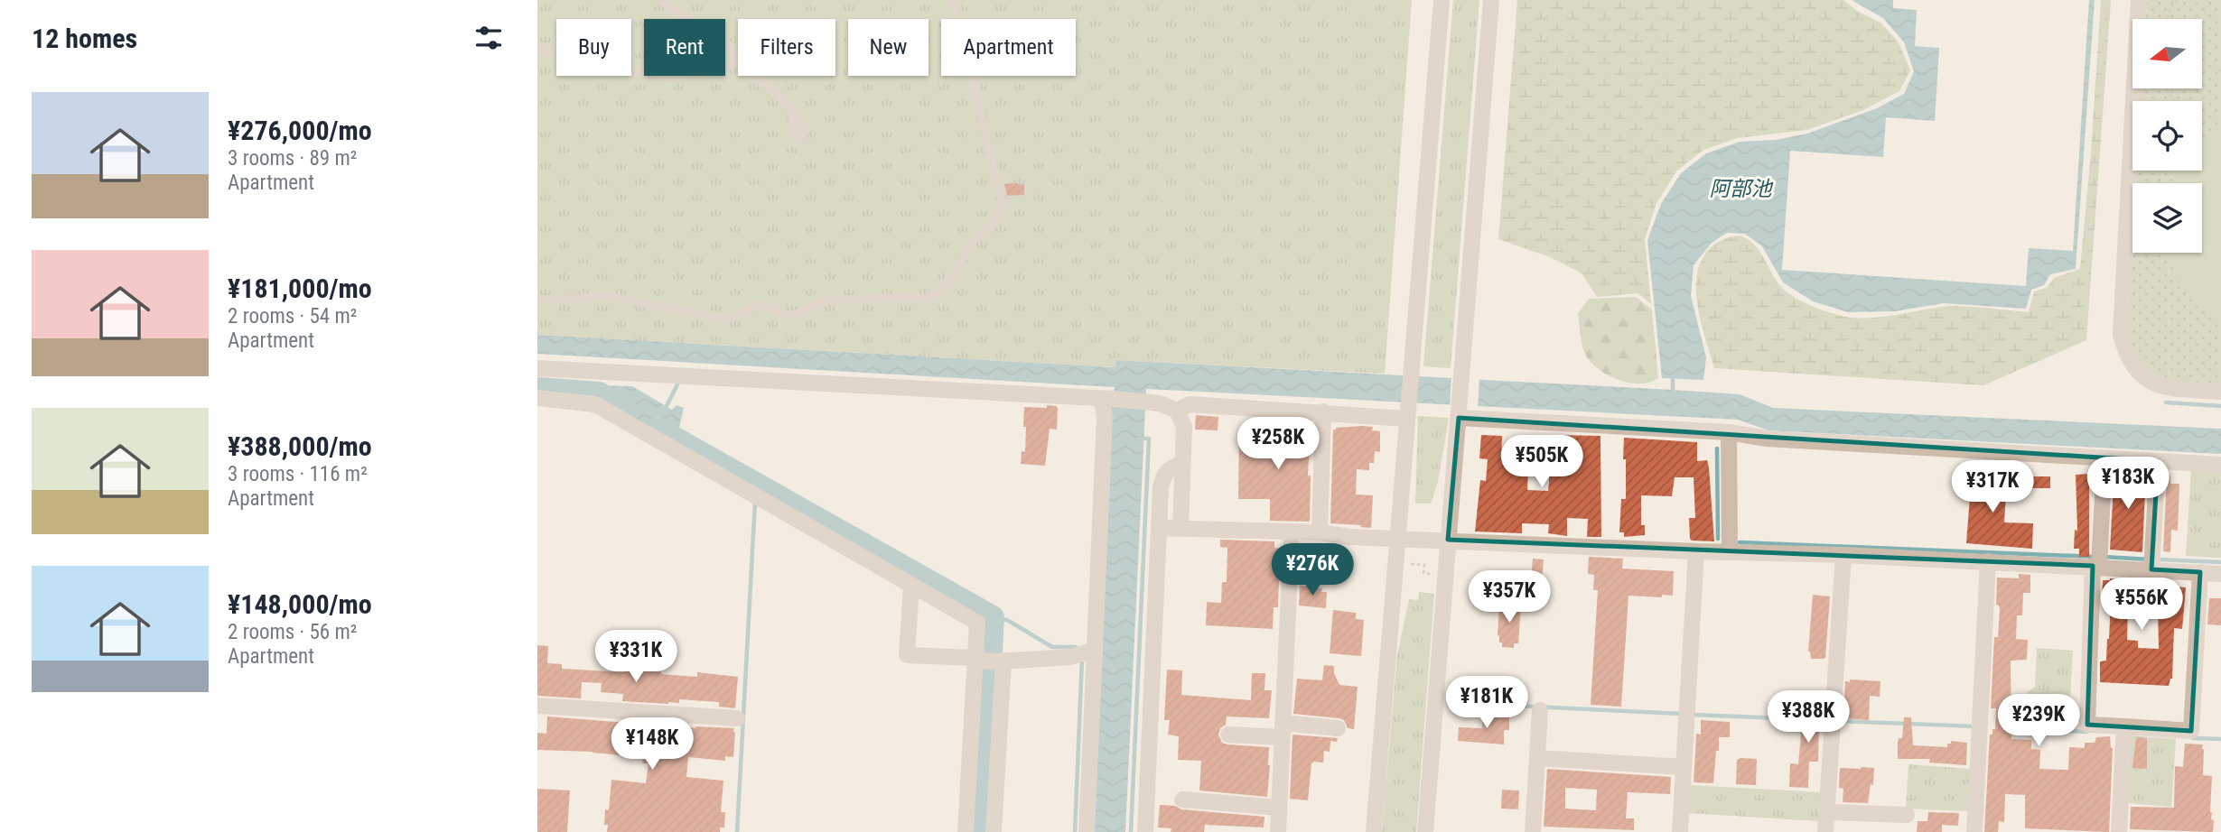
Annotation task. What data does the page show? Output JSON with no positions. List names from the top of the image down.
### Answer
{
  "water": ["阿部池"],
  "north": "left",
  "page": {
    "heading": "12 homes",
    "chip": [
      "Buy",
      "Rent",
      "Filters",
      "New",
      "Apartment"
    ],
    "list": [
      {
        "name": "¥276,000/mo",
        "note": "3 rooms · 89 m² · Apartment"
      },
      {
        "name": "¥181,000/mo",
        "note": "2 rooms · 54 m² · Apartment"
      },
      {
        "name": "¥388,000/mo",
        "note": "3 rooms · 116 m² · Apartment"
      },
      {
        "name": "¥148,000/mo",
        "note": "2 rooms · 56 m² · Apartment"
      }
    ],
    "price": [
      "¥258K",
      "¥505K",
      "¥183K",
      "¥317K",
      "¥276K",
      "¥357K",
      "¥556K",
      "¥331K",
      "¥181K",
      "¥388K",
      "¥239K",
      "¥148K"
    ]
  }
}
